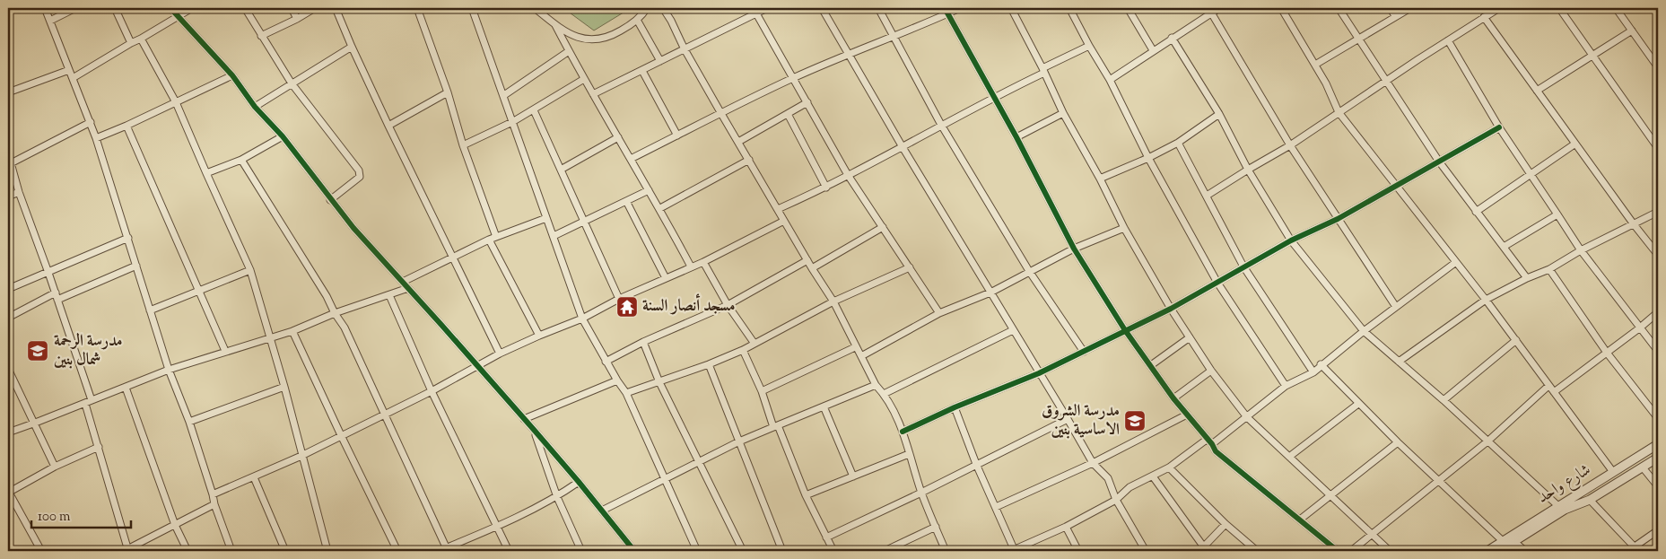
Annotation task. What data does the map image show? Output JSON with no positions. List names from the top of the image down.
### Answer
{
  "streets": {
    "street": ["شارع واحد"]
  },
  "places": {
    "temple": ["مسجد أنصار السنة"],
    "school or university": ["مدرسة الرحمة شمال بنين", "مدرسة الشروق الاساسية بنين"]
  },
  "scale_bar": "100 m"
}
